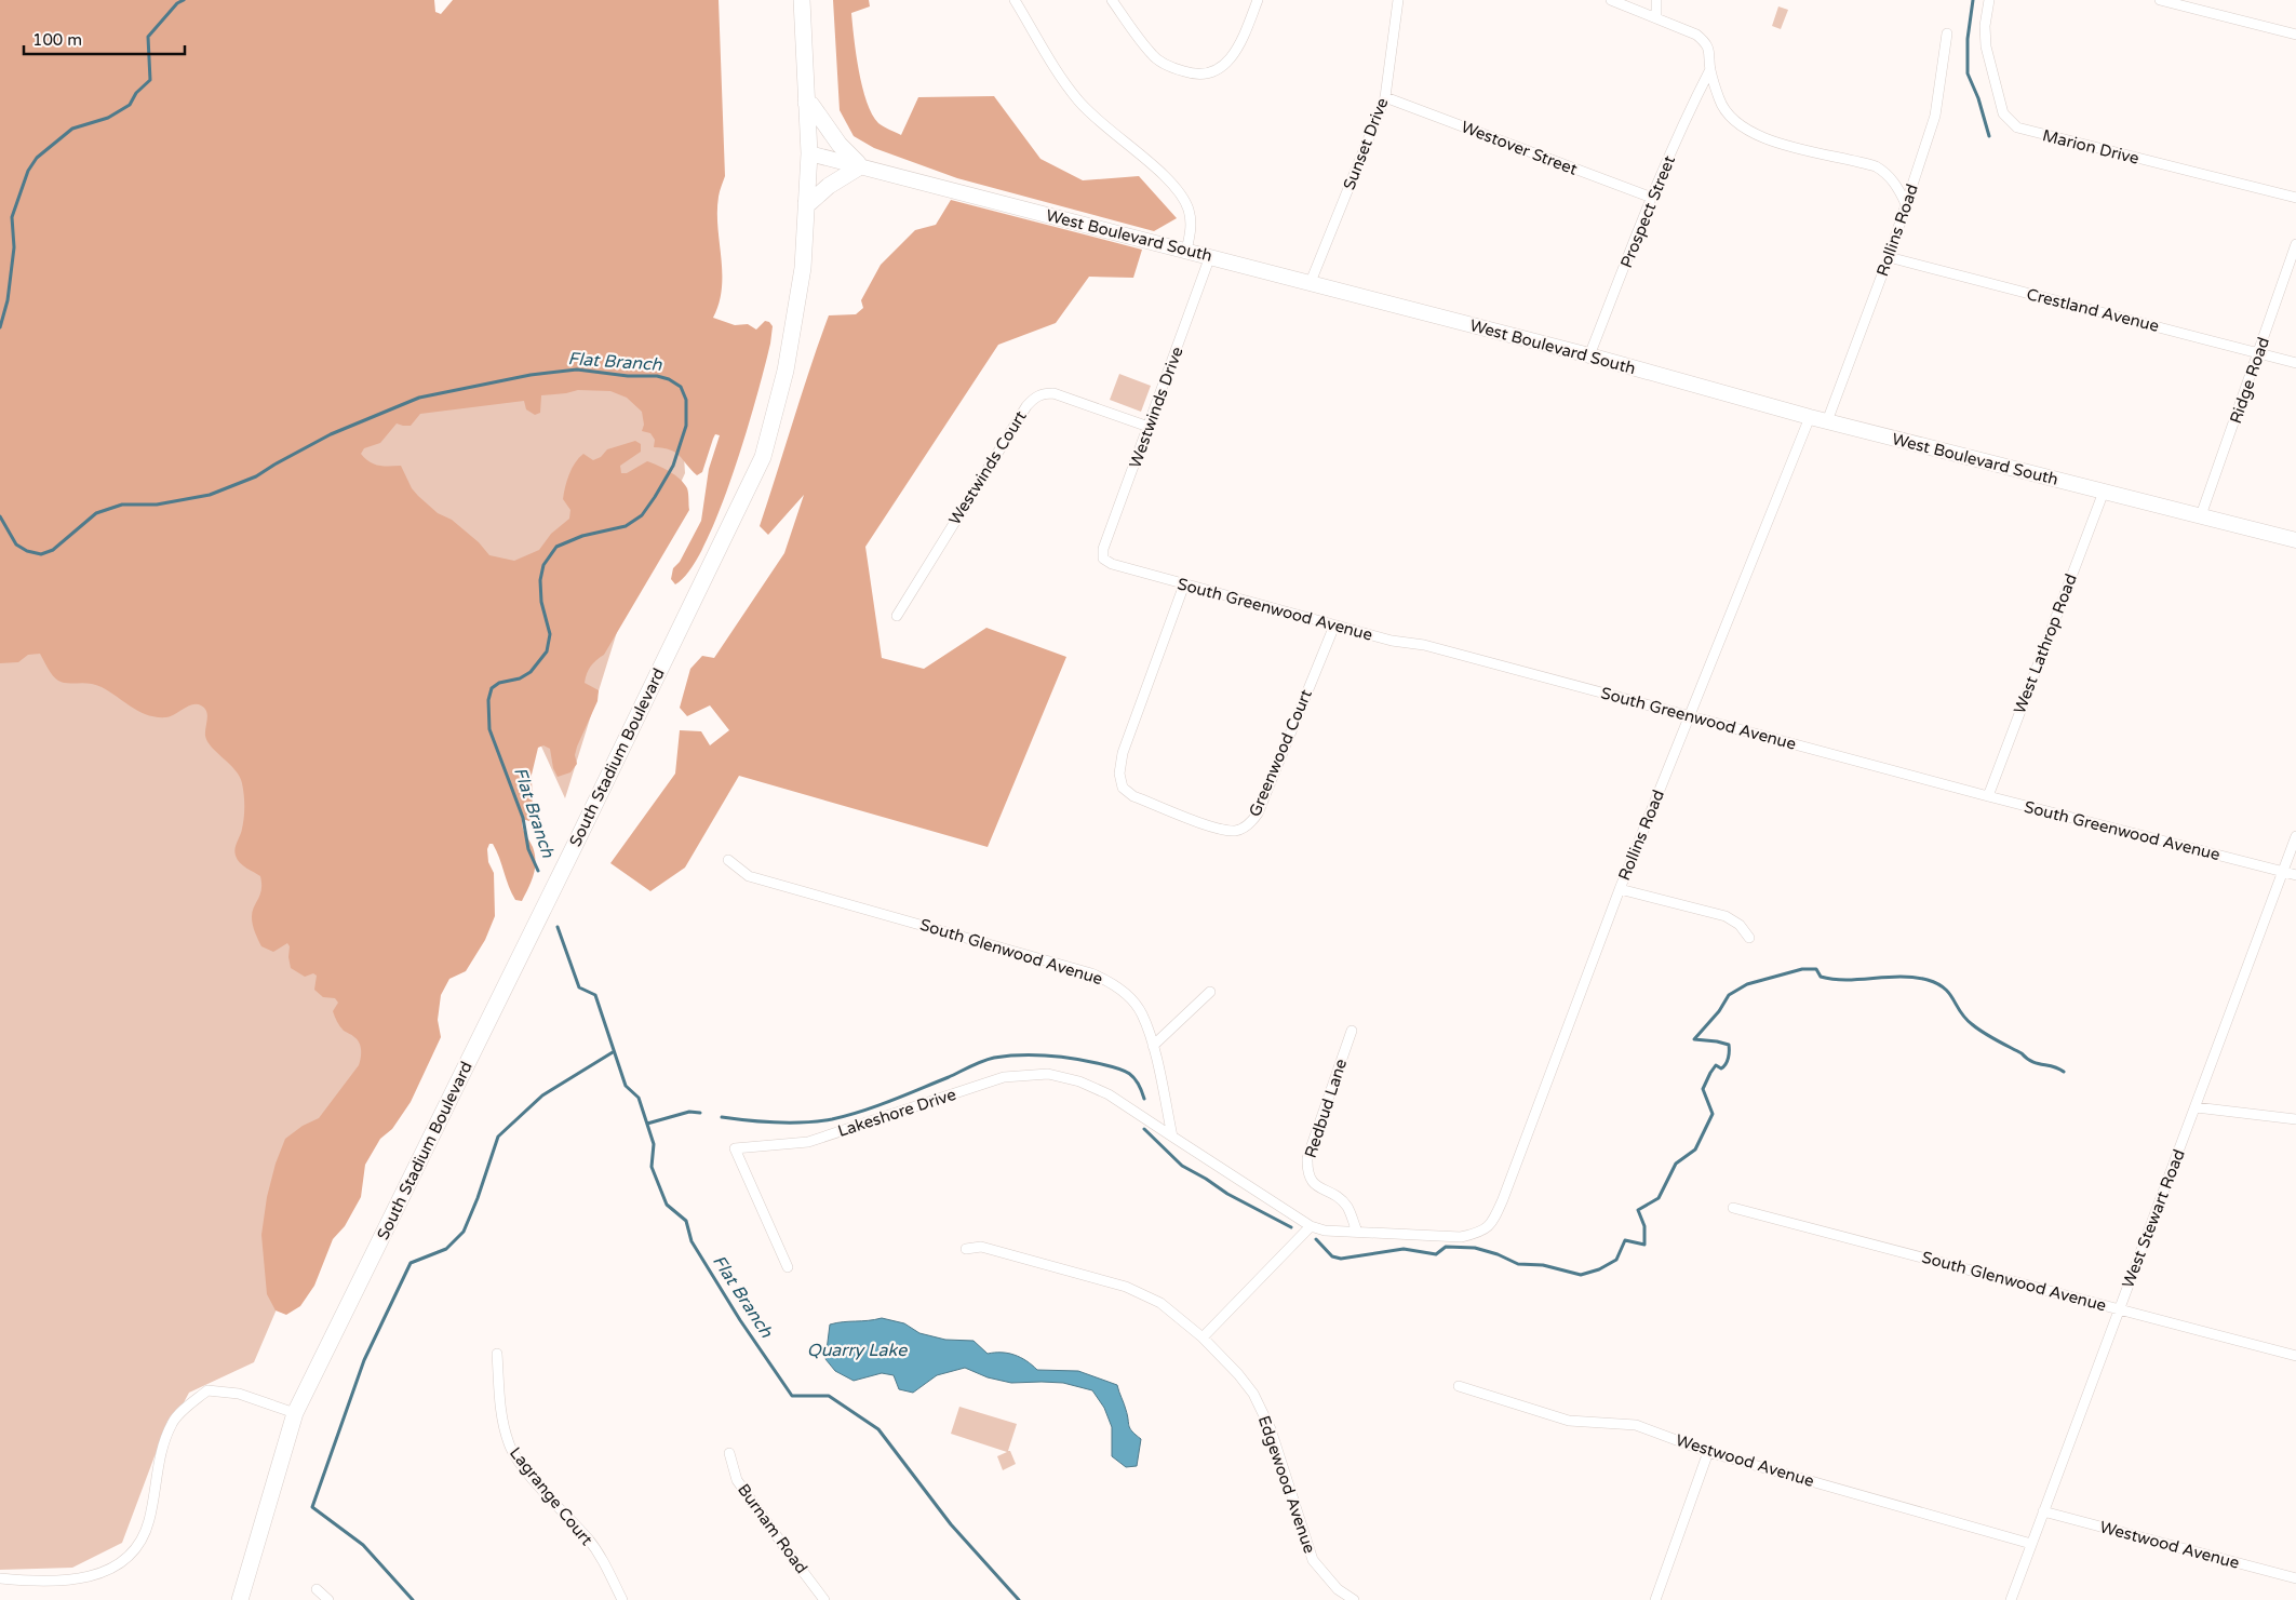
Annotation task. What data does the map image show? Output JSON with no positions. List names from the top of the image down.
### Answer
{
  "streets": {
    "main road": ["West Boulevard South", "South Stadium Boulevard"],
    "street": [
      "Sunset Drive",
      "Marion Drive",
      "Westover Street",
      "Prospect Street",
      "Rollins Road",
      "Crestland Avenue",
      "Ridge Road",
      "Westwinds Drive",
      "Westwinds Court",
      "South Greenwood Avenue",
      "West Lathrop Road",
      "Greenwood Court",
      "South Glenwood Avenue",
      "Redbud Lane",
      "Lakeshore Drive",
      "West Stewart Road",
      "Westwood Avenue",
      "Edgewood Avenue",
      "Lagrange Court",
      "Burnam Road"
    ]
  },
  "crossings": [
    ["Sunset Drive", "Westover Street"],
    ["Sunset Drive", "West Boulevard South"],
    ["Westover Street", "Prospect Street"],
    ["Prospect Street", "West Boulevard South"],
    ["Rollins Road", "West Boulevard South"],
    ["Rollins Road", "Crestland Avenue"],
    ["Rollins Road", "South Greenwood Avenue"],
    ["Rollins Road", "Redbud Lane"],
    ["West Boulevard South", "Ridge Road"],
    ["West Boulevard South", "Westwinds Drive"],
    ["West Boulevard South", "West Lathrop Road"],
    ["West Boulevard South", "South Stadium Boulevard"],
    ["Crestland Avenue", "Ridge Road"],
    ["Westwinds Drive", "Westwinds Court"],
    ["Westwinds Drive", "South Greenwood Avenue"],
    ["South Greenwood Avenue", "West Lathrop Road"],
    ["South Greenwood Avenue", "Greenwood Court"],
    ["South Greenwood Avenue", "West Stewart Road"],
    ["South Glenwood Avenue", "Lakeshore Drive"],
    ["South Glenwood Avenue", "West Stewart Road"],
    ["West Stewart Road", "Westwood Avenue"]
  ],
  "water": ["Flat Branch", "Quarry Lake"],
  "scale_bar": "100 m"
}
